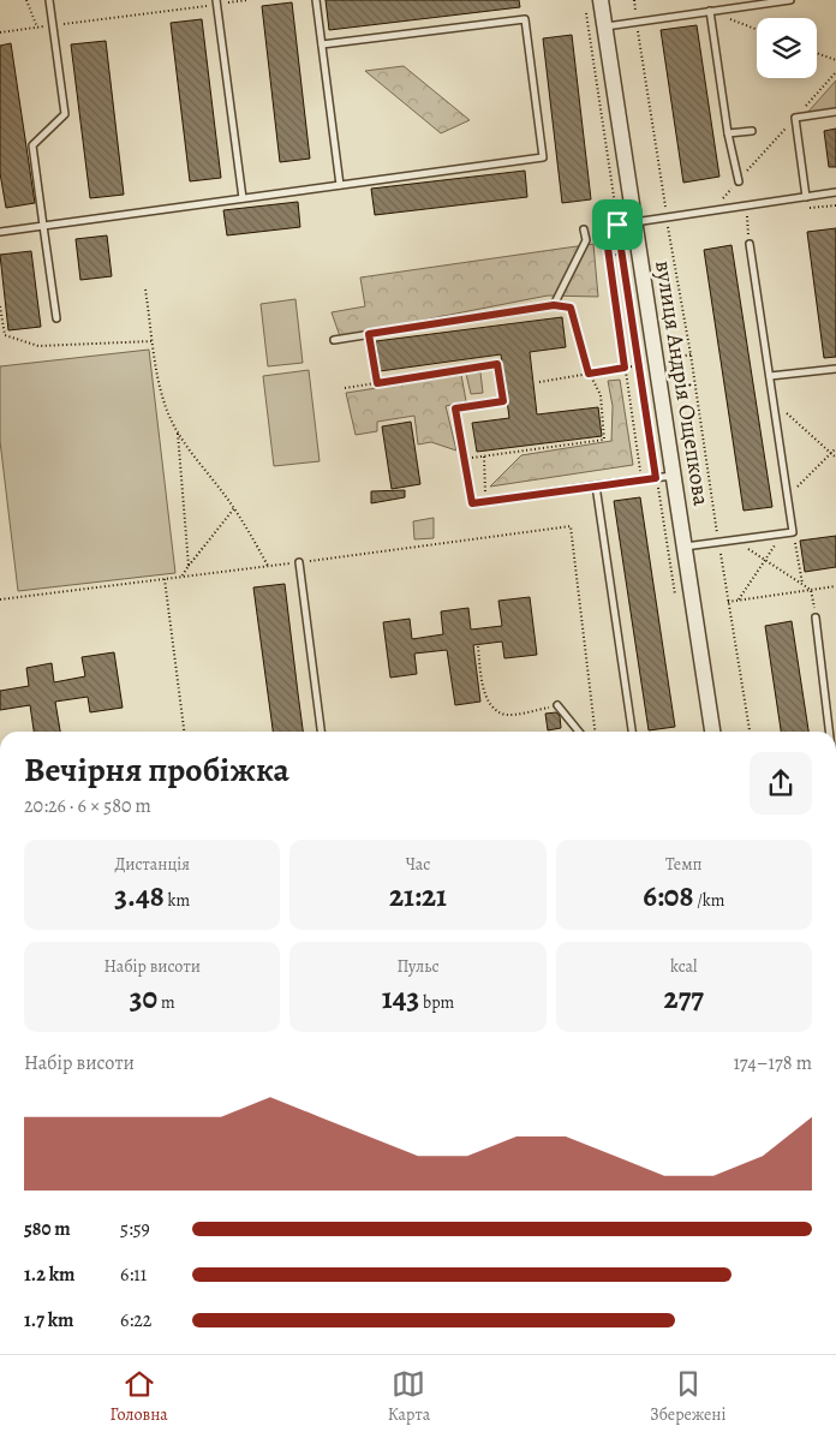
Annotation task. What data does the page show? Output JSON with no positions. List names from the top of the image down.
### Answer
{
  "streets": {
    "street": ["вулиця Андрія Ощепкова"]
  },
  "page": {
    "heading": ["Вечірня пробіжка", "20:26 · 6 × 580 m"],
    "stats": [
      ["Дистанція", "3.48 km"],
      ["Час", "21:21"],
      ["Темп", "6:08 /km"],
      ["Набір висоти", "30 m"],
      ["Пульс", "143 bpm"],
      ["kcal", "277"]
    ],
    "chart": ["Набір висоти", "174–178 m"],
    "list": [
      {
        "name": "580 m",
        "note": "5:59"
      },
      {
        "name": "1.2 km",
        "note": "6:11"
      },
      {
        "name": "1.7 km",
        "note": "6:22"
      }
    ],
    "tabs": ["Головна", "Карта", "Збережені"]
  }
}
